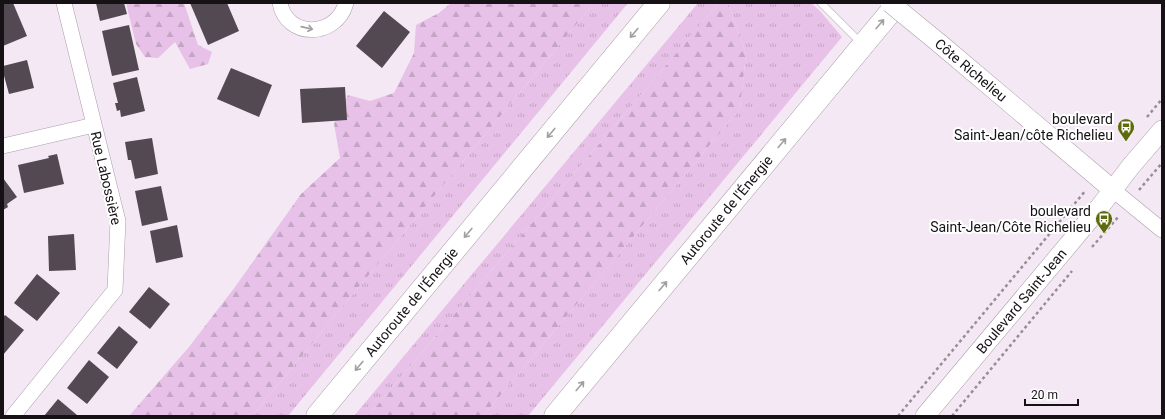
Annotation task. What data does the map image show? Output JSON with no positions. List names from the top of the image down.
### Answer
{
  "streets": {
    "highway": ["Autoroute de l'Énergie"],
    "street": ["Côte Richelieu", "Rue Labossière", "Boulevard Saint-Jean"]
  },
  "crossings": [
    ["Côte Richelieu", "Boulevard Saint-Jean"]
  ],
  "places": {
    "bus stop": ["boulevard Saint-Jean/côte Richelieu", "boulevard Saint-Jean/Côte Richelieu"]
  },
  "scale_bar": "20 m"
}
